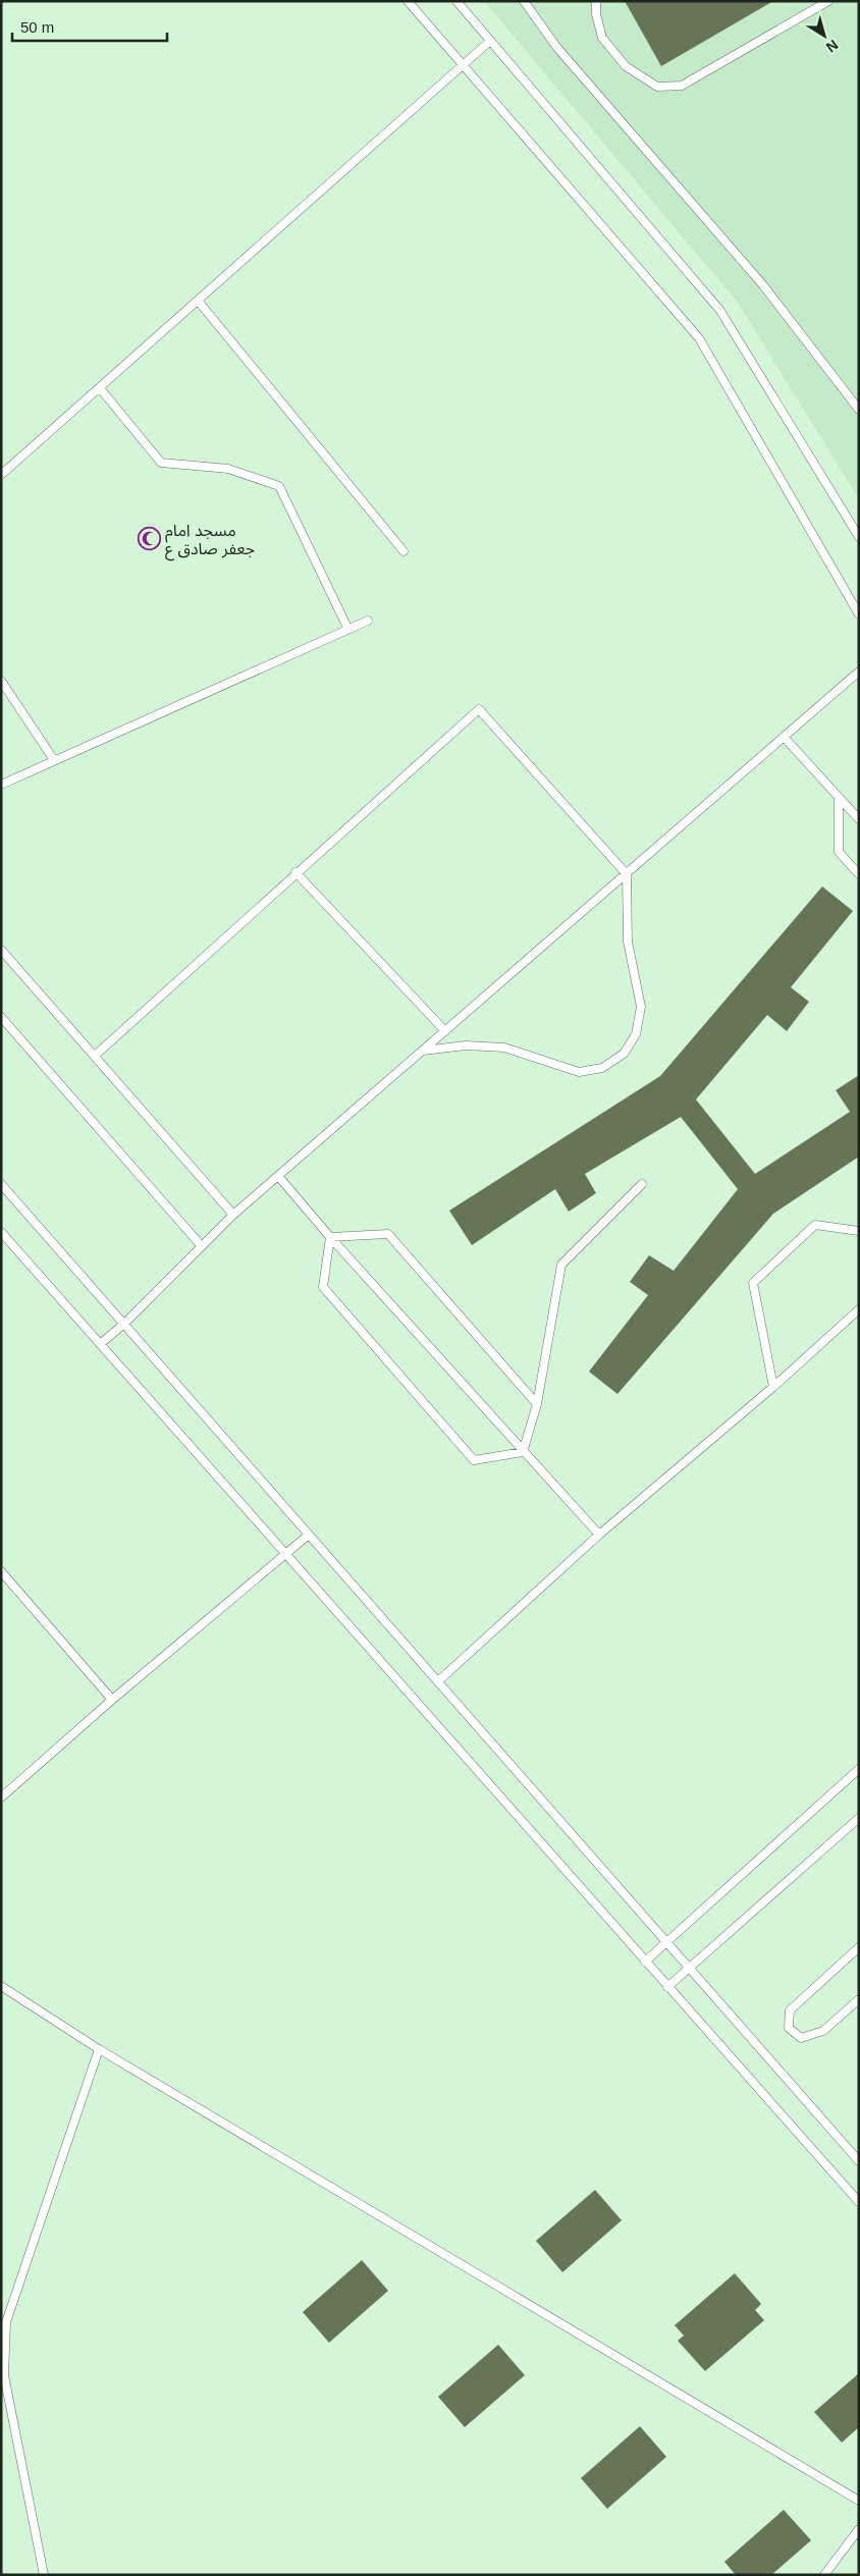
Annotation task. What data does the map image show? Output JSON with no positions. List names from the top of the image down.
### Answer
{
  "places": {
    "mosque": ["مسجد امام جعفر صادق ع"]
  },
  "scale_bar": "50 m",
  "north": "bottom right"
}
